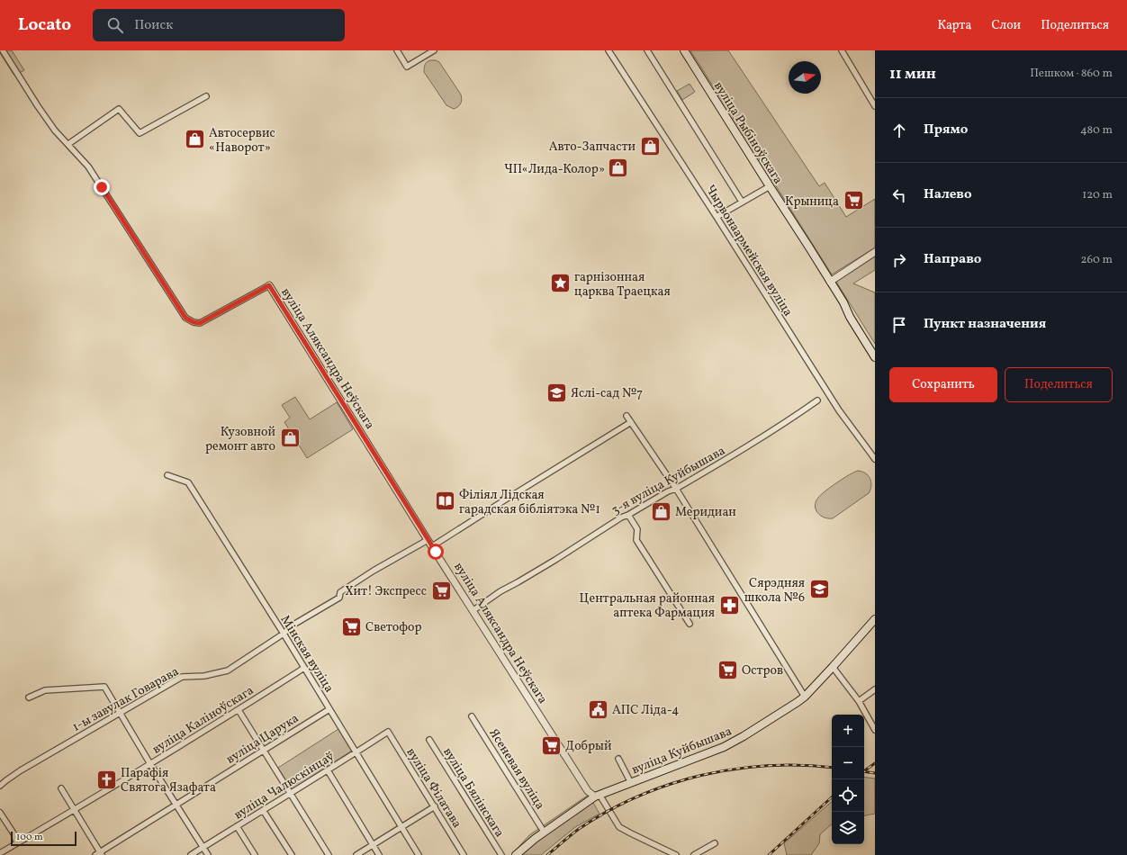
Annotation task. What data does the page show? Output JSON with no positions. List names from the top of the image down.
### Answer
{
  "streets": {
    "main road": ["вуліца Рыбіноўскага", "вуліца Куйбышава"],
    "street": [
      "Чырвонаармейская вуліца",
      "вуліца Аляксандра Неўскага",
      "3-я вуліца Куйбышава",
      "Мінская вуліца",
      "1-ы завулак Говарава",
      "вуліца Каліноўскага",
      "вуліца Царука",
      "Ясеневая вуліца",
      "вуліца Чалюскінцаў",
      "вуліца Філатава",
      "вуліца Бялінскага"
    ]
  },
  "crossings": [
    ["вуліца Аляксандра Неўскага", "3-я вуліца Куйбышава"],
    ["вуліца Аляксандра Неўскага", "1-ы завулак Говарава"],
    ["вуліца Аляксандра Неўскага", "вуліца Куйбышава"],
    ["Мінская вуліца", "1-ы завулак Говарава"],
    ["Мінская вуліца", "вуліца Каліноўскага"],
    ["Мінская вуліца", "вуліца Царука"],
    ["Мінская вуліца", "вуліца Чалюскінцаў"],
    ["вуліца Куйбышава", "Ясеневая вуліца"],
    ["вуліца Чалюскінцаў", "вуліца Філатава"]
  ],
  "places": {
    "shop": [
      "Автосервис «Наворот»",
      "Авто-Запчасти",
      "ЧП«Лида-Колор»",
      "Кузовной ремонт авто",
      "Меридиан"
    ],
    "supermarket": [
      "Крыница",
      "Хит! Экспресс",
      "Светофор",
      "Остров",
      "Добрый"
    ],
    "place": ["гарнізонная царква Траецкая"],
    "school or university": ["Яслі-сад №7", "Сярэдняя школа №6"],
    "library": ["Філіял Лідская гарадская бібліятэка №1"],
    "pharmacy": ["Центральная районная аптека Фармация"],
    "public building": ["АПС Ліда-4"],
    "church": ["Парафія Святога Язафата"]
  },
  "scale_bar": "100 m",
  "north": "right",
  "page": {
    "header": "Locato",
    "search": "Поиск",
    "nav": ["Карта", "Слои", "Поделиться"],
    "heading": ["11 мин", "Пешком · 860 m"],
    "list": [
      ["Прямо", "480 m"],
      ["Налево", "120 m"],
      ["Направо", "260 m"],
      "Пункт назначения"
    ],
    "buttons": ["Сохранить", "Поделиться"],
    "map_buttons": ["+", "−"],
    "scale": "100 m"
  }
}
